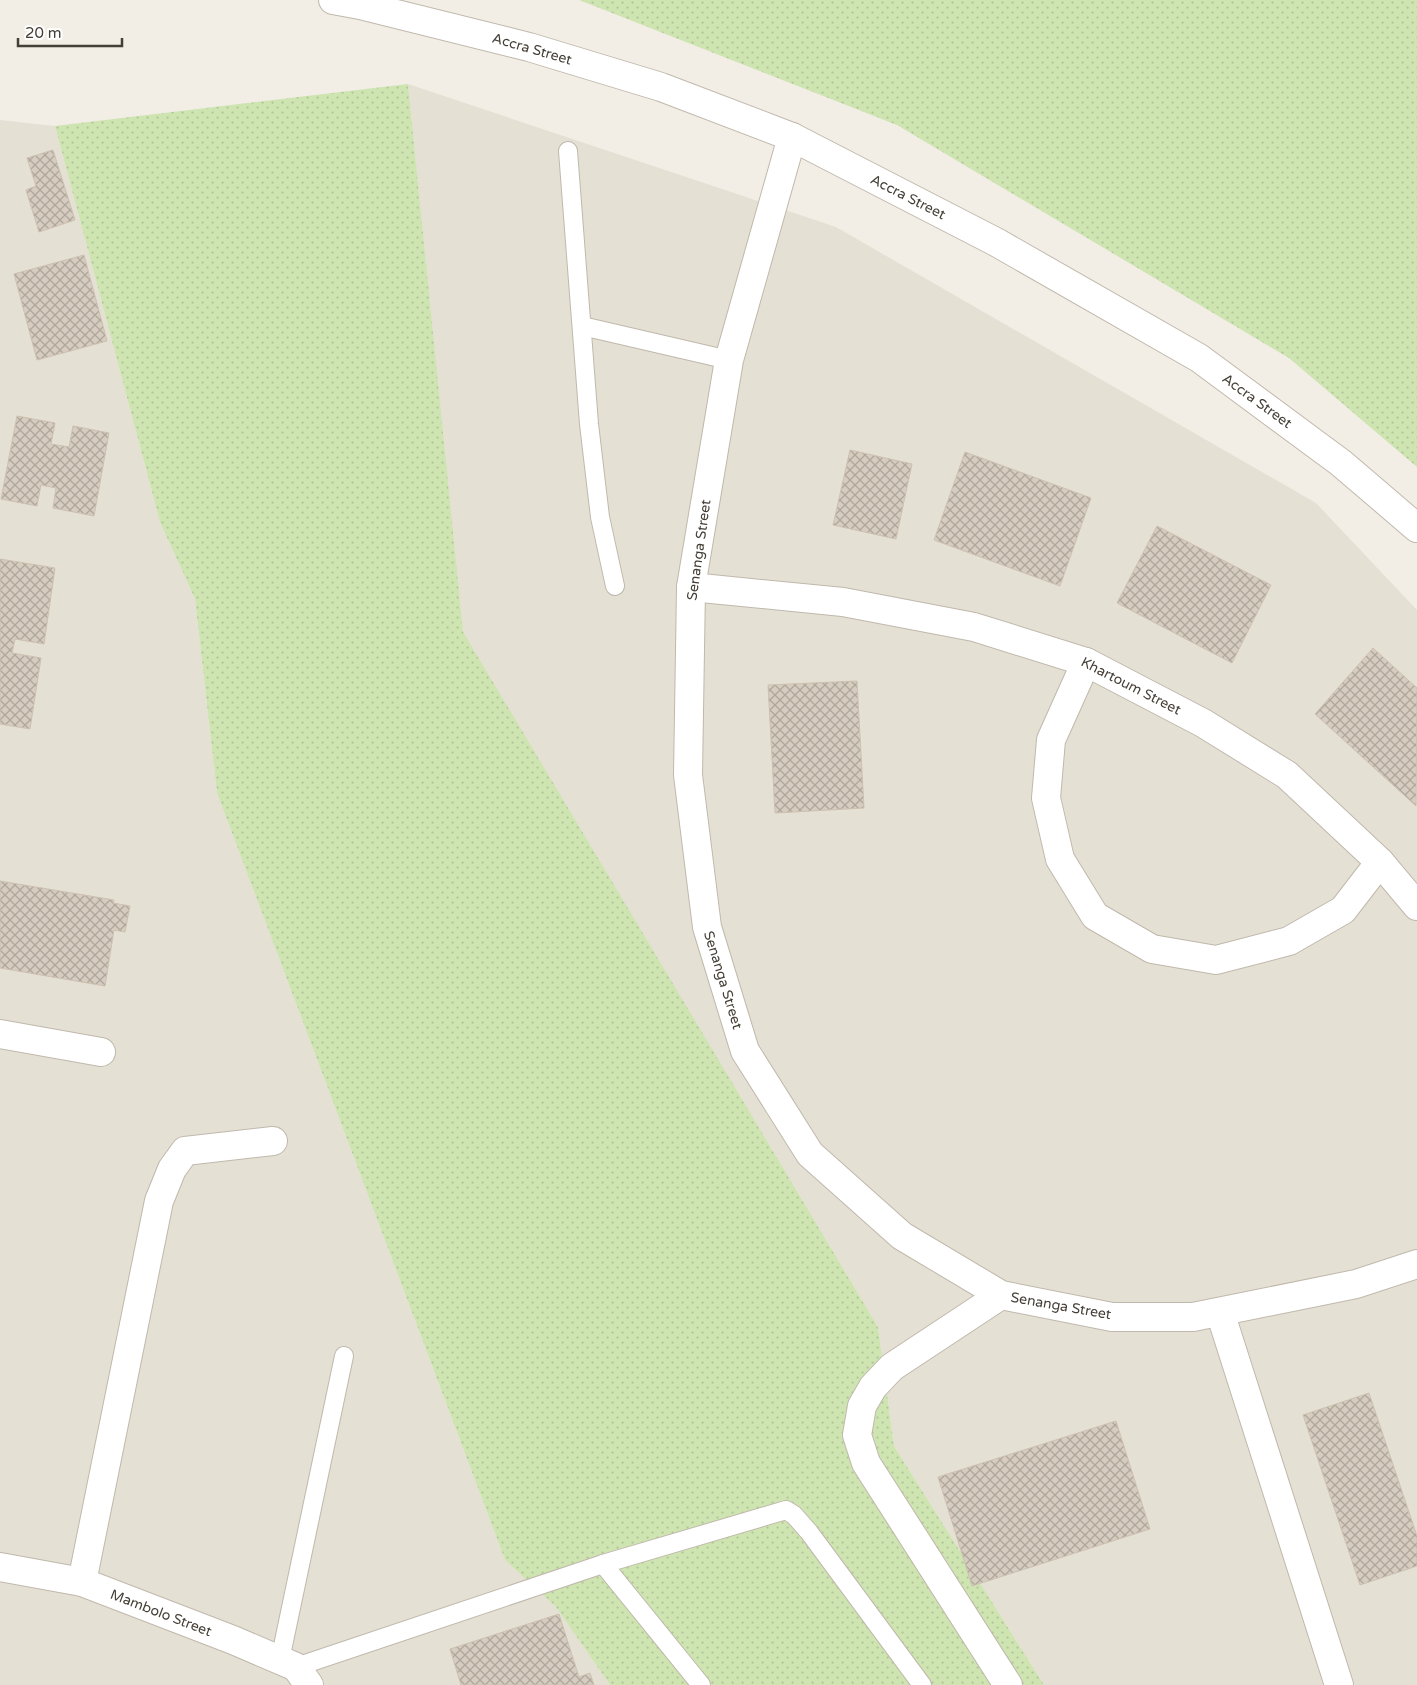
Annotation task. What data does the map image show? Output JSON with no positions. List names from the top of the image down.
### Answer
{
  "streets": {
    "street": [
      "Accra Street",
      "Senanga Street",
      "Khartoum Street",
      "Mambolo Street"
    ]
  },
  "crossings": [
    ["Accra Street", "Senanga Street"],
    ["Senanga Street", "Khartoum Street"]
  ],
  "scale_bar": "20 m"
}
